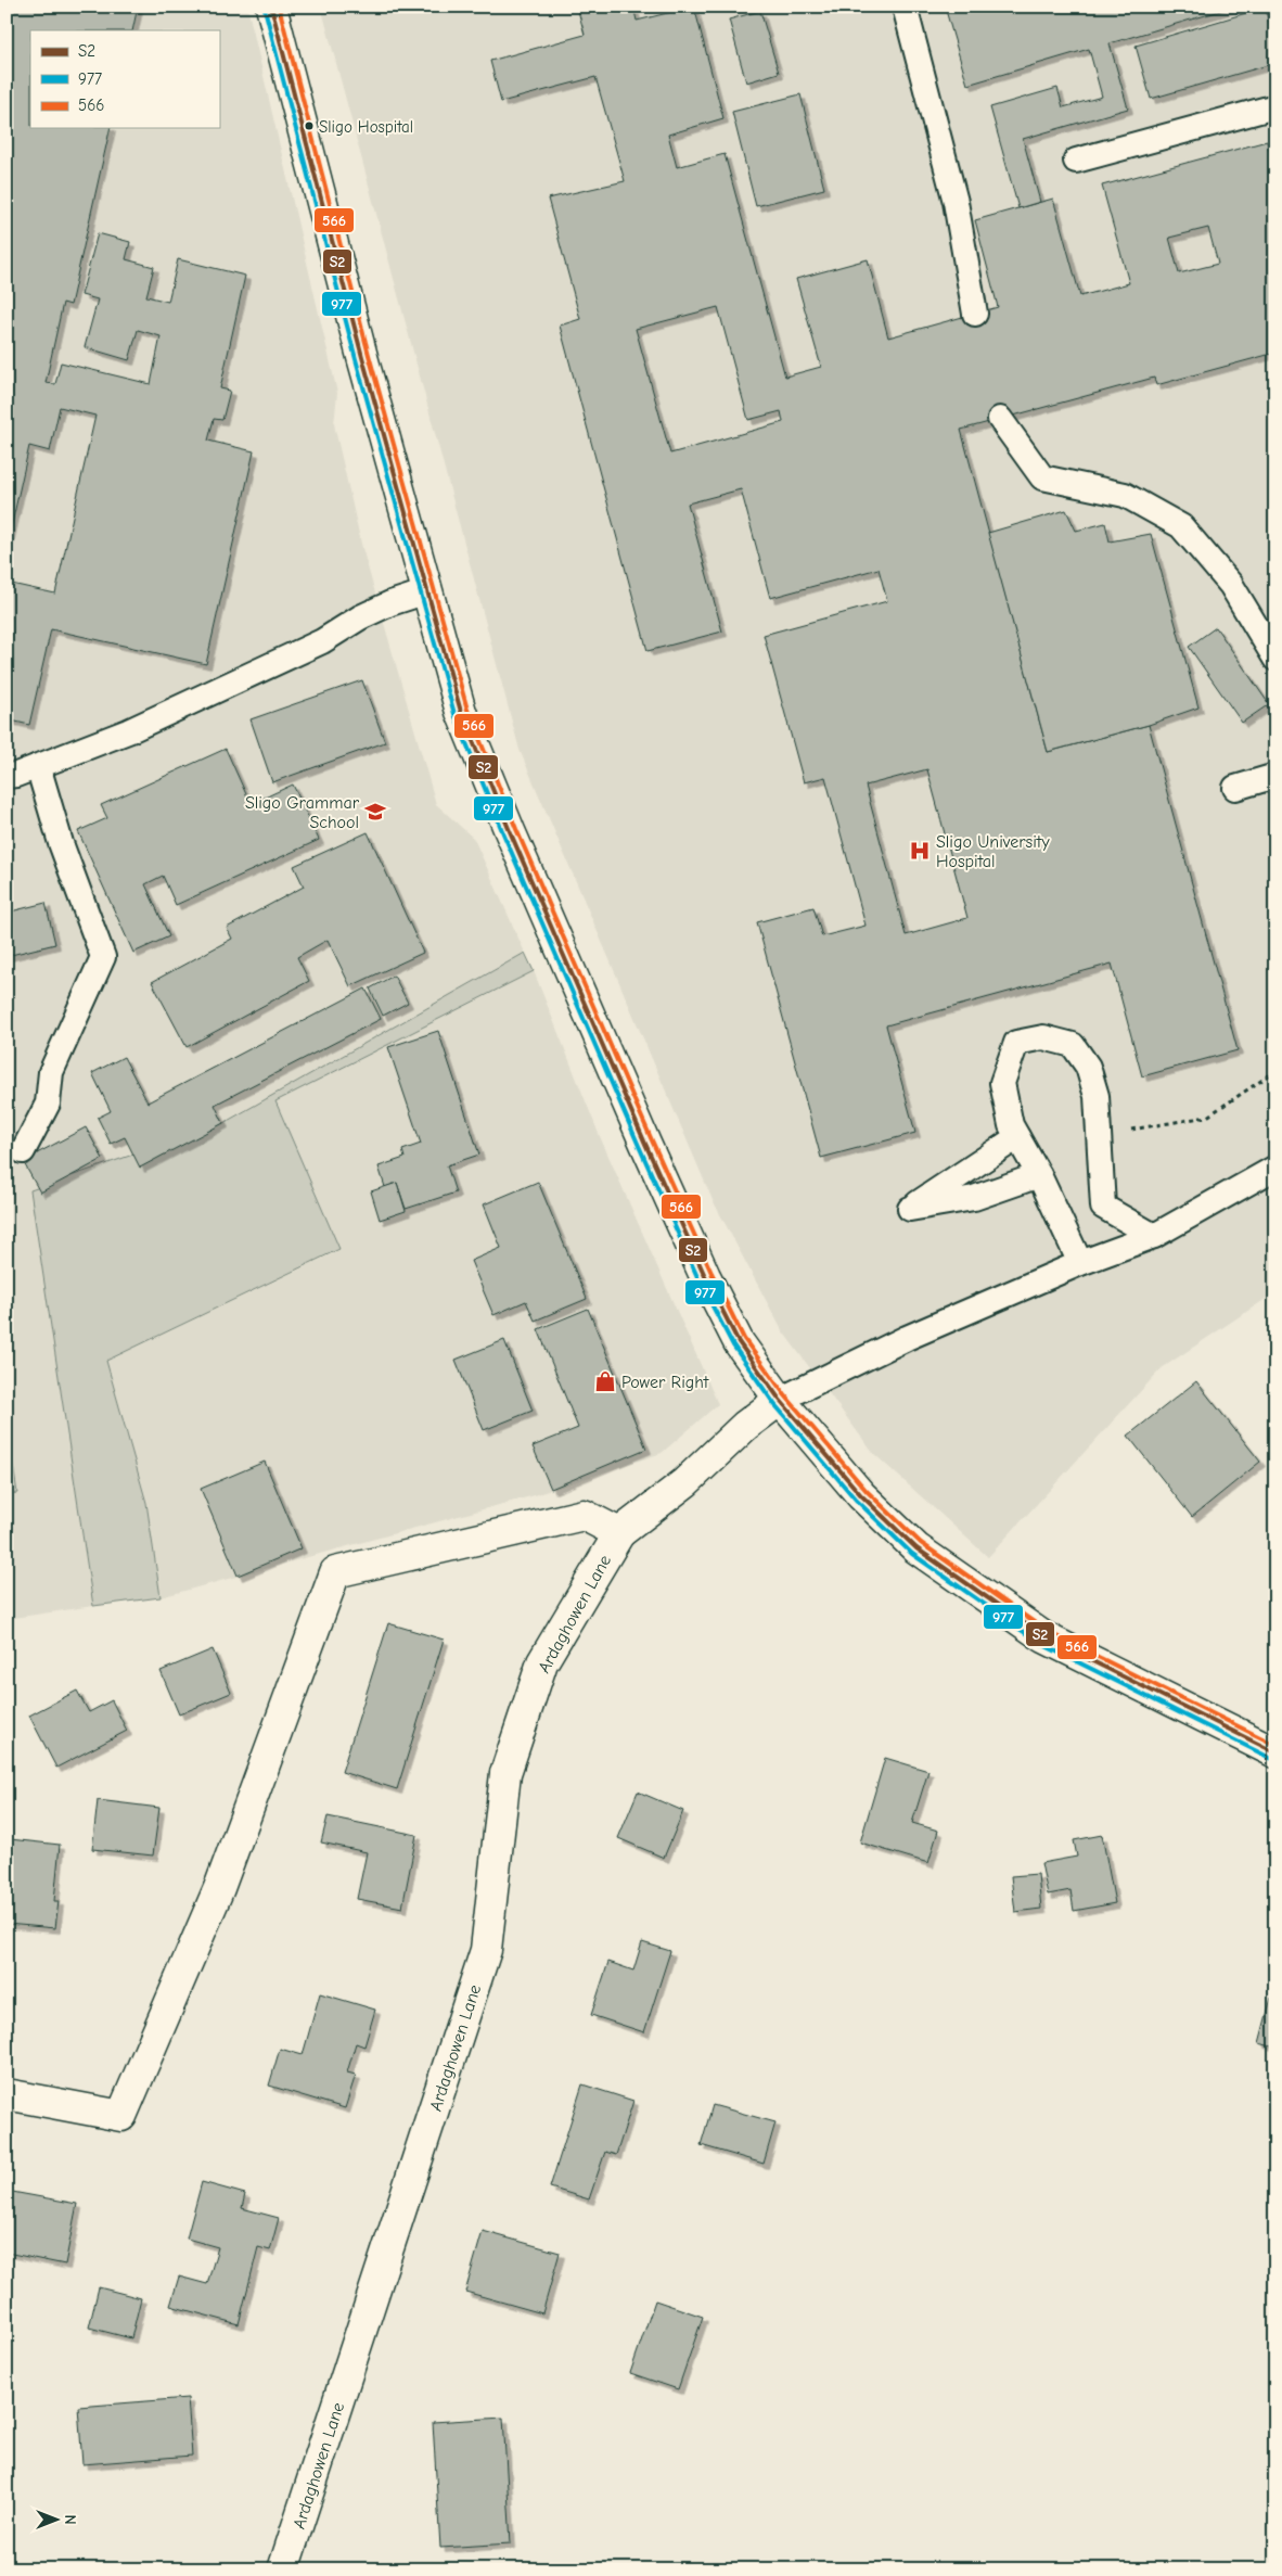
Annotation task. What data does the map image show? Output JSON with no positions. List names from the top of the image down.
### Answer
{
  "streets": {
    "street": ["Ardaghowen Lane"]
  },
  "places": {
    "other": ["Sligo Hospital"],
    "school or university": ["Sligo Grammar School"],
    "hospital": ["Sligo University Hospital"],
    "shop": ["Power Right"]
  },
  "lines": ["transit line S2", "transit line 566", "transit line 977"],
  "legend": ["S2", "977", "566"],
  "north": "right"
}
